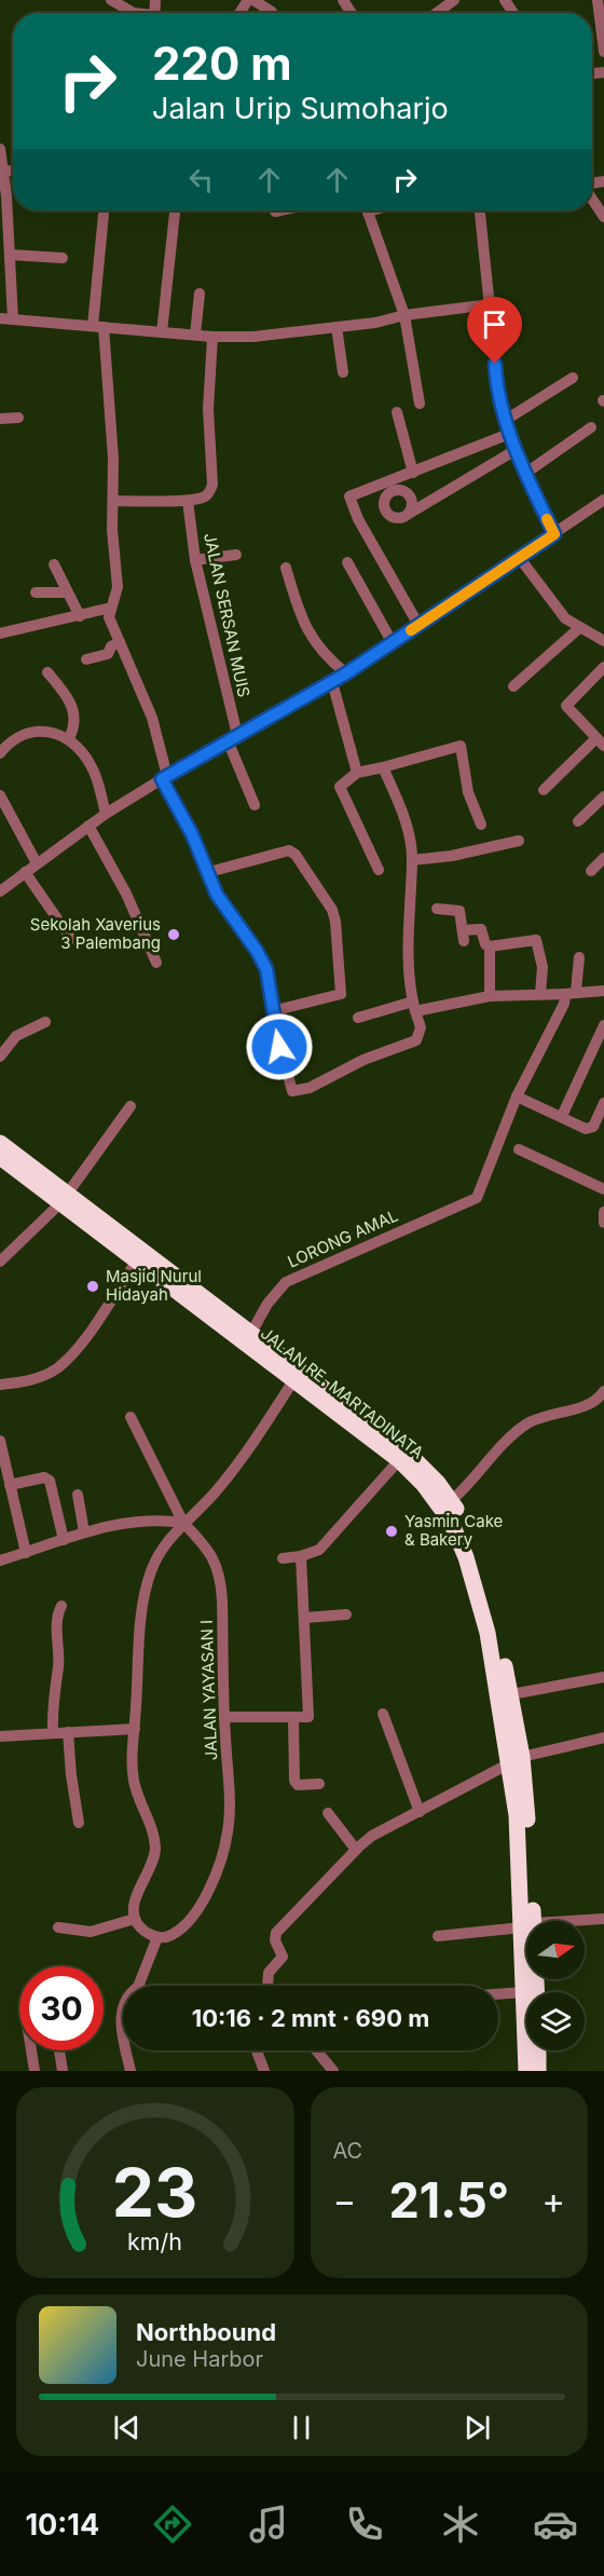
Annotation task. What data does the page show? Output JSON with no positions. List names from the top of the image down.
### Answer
{
  "streets": {
    "highway": ["JALAN RE. MARTADINATA"],
    "street": ["JALAN SERSAN MUIS", "LORONG AMAL", "JALAN YAYASAN I"]
  },
  "places": ["Sekolah Xaverius 3 Palembang", "Masjid Nurul Hidayah", "Yasmin Cake & Bakery"],
  "north": "right",
  "page": {
    "turn": ["220 m", "Jalan Urip Sumoharjo"],
    "limit": "30",
    "trip": "10:16 · 2 mnt · 690 m",
    "tile": "AC",
    "heat": ["−", "21.5°", "+"],
    "song": ["Northbound", "June Harbor"],
    "tabs": "10:14",
    "gauge": ["23", "km/h"]
  }
}
